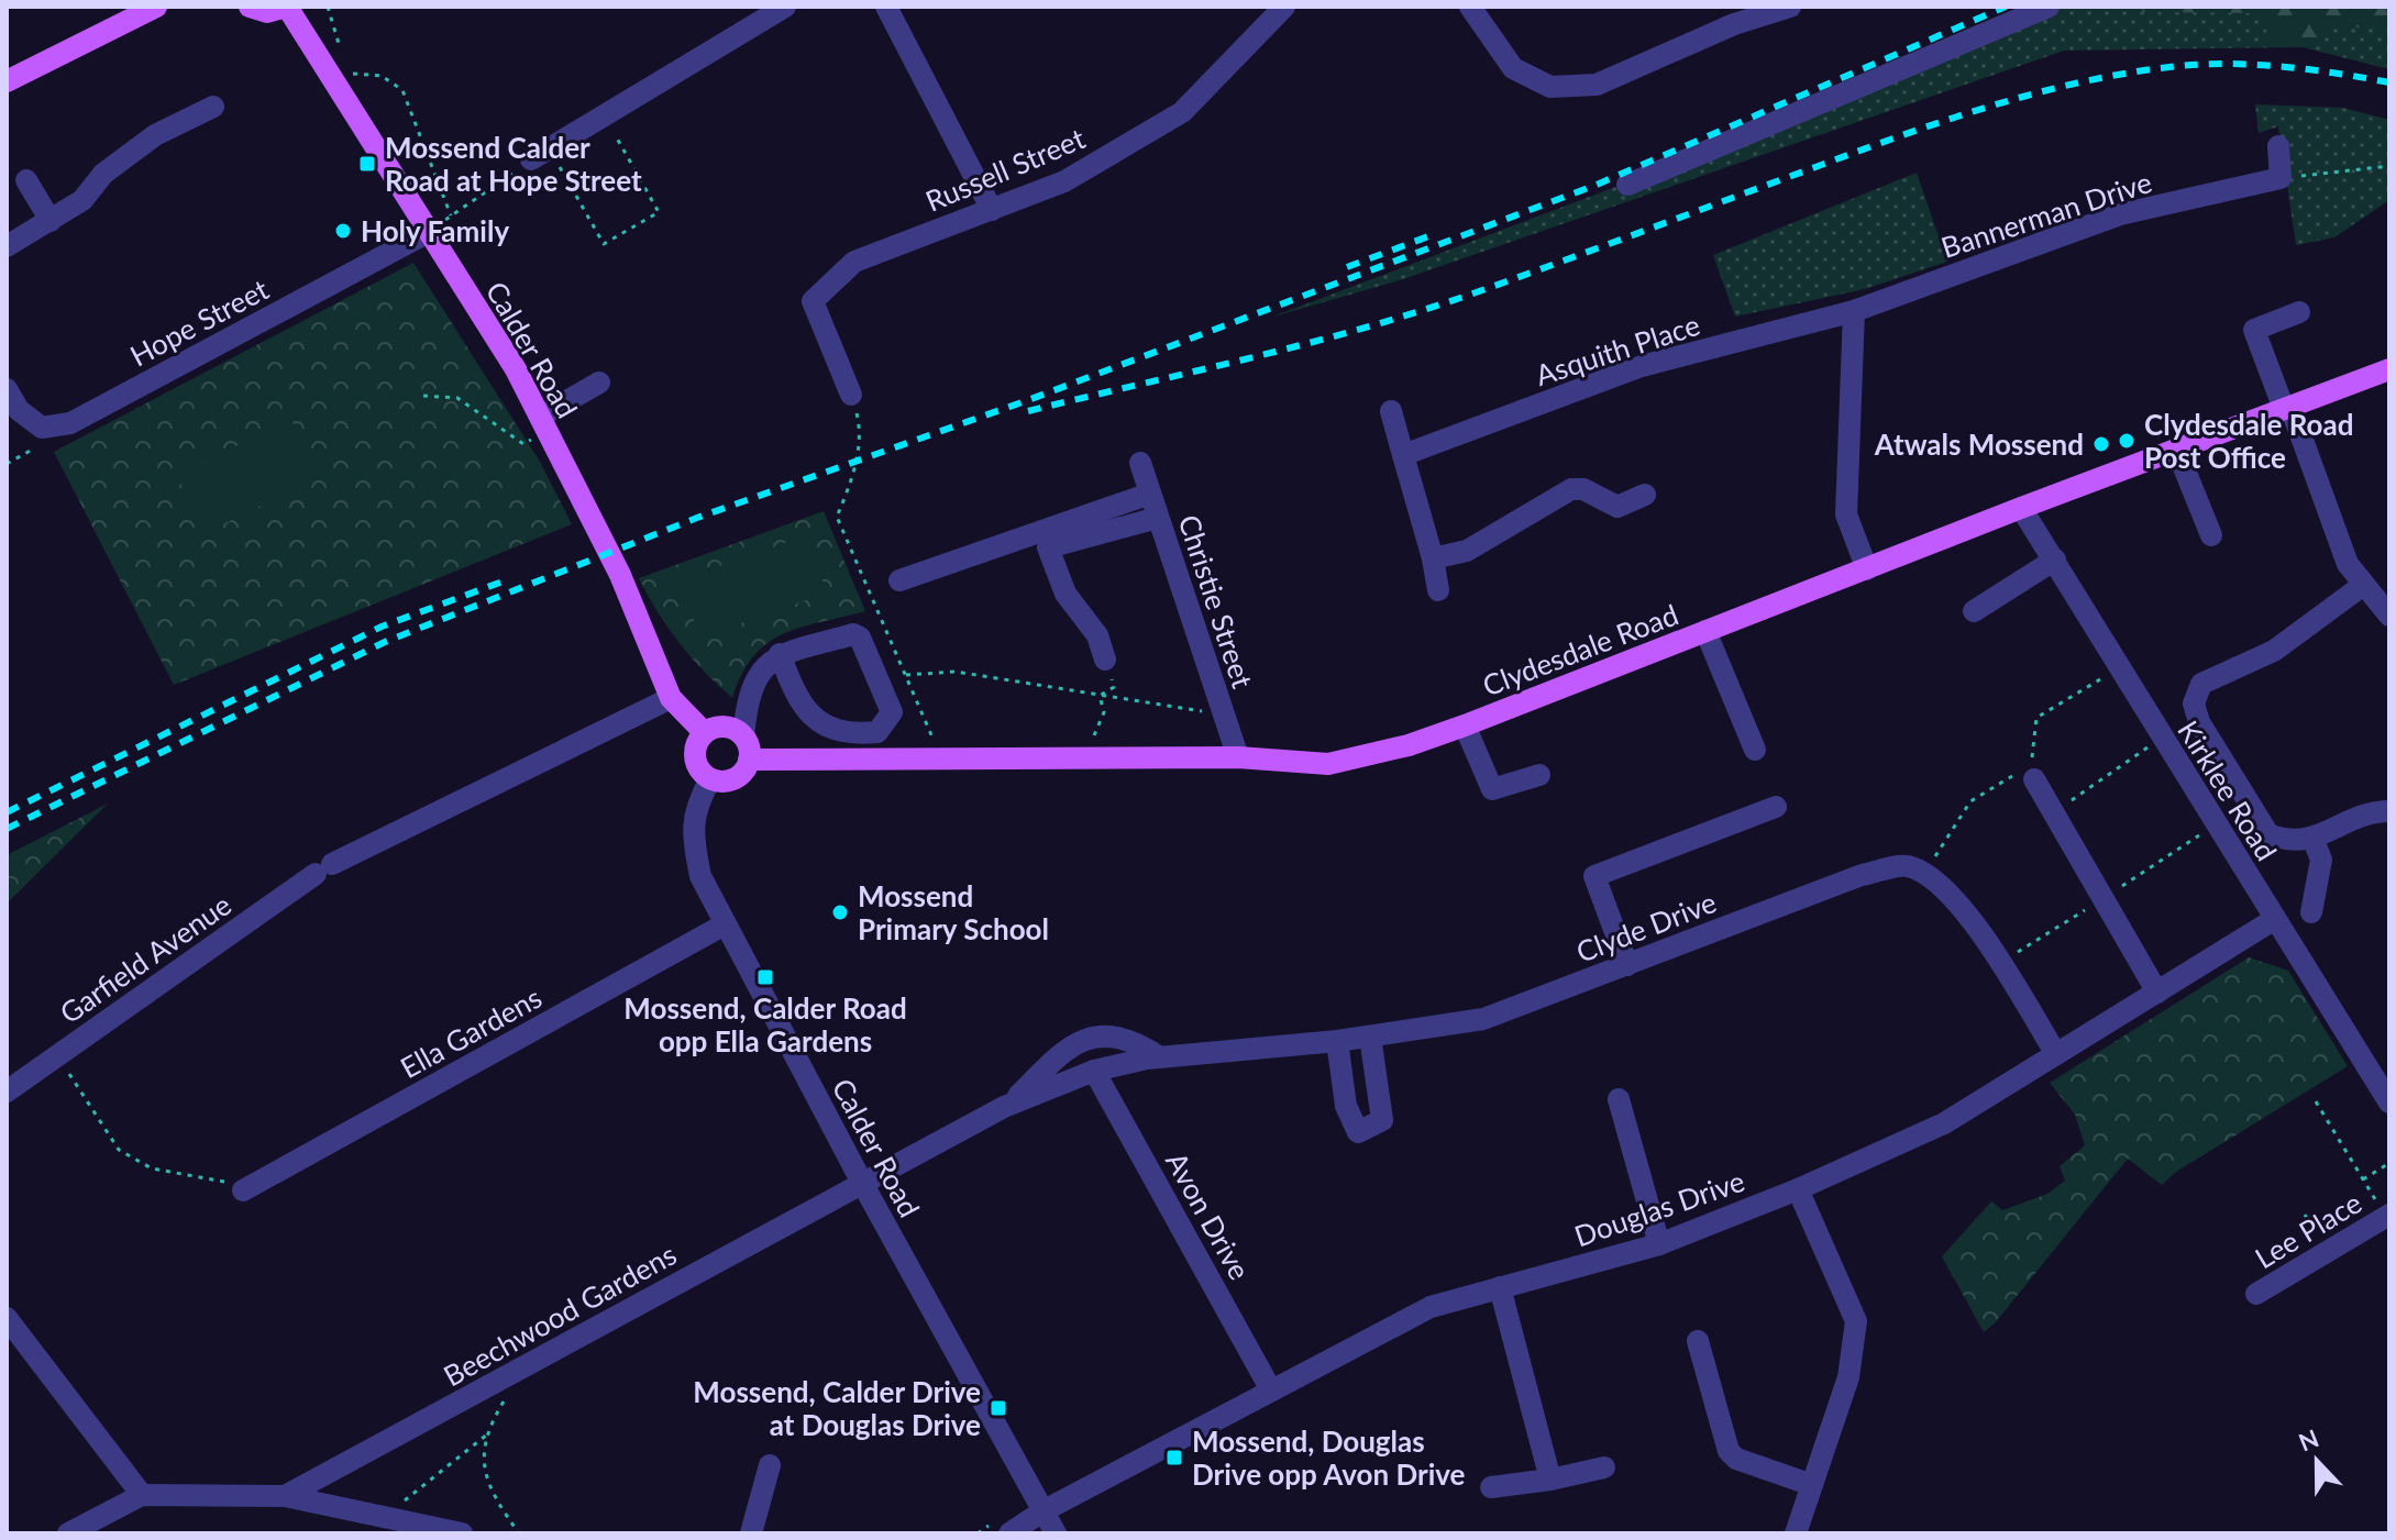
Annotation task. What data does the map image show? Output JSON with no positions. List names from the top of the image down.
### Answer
{
  "streets": {
    "main road": ["Calder Road", "Clydesdale Road"],
    "street": [
      "Russell Street",
      "Bannerman Drive",
      "Hope Street",
      "Asquith Place",
      "Christie Street",
      "Kirklee Road",
      "Clyde Drive",
      "Garfield Avenue",
      "Ella Gardens",
      "Douglas Drive",
      "Avon Drive",
      "Lee Place",
      "Beechwood Gardens"
    ]
  },
  "crossings": [
    ["Bannerman Drive", "Asquith Place"],
    ["Hope Street", "Calder Road"],
    ["Calder Road", "Clydesdale Road"],
    ["Calder Road", "Clyde Drive"],
    ["Calder Road", "Garfield Avenue"],
    ["Calder Road", "Ella Gardens"],
    ["Calder Road", "Douglas Drive"],
    ["Calder Road", "Beechwood Gardens"],
    ["Christie Street", "Clydesdale Road"],
    ["Clydesdale Road", "Kirklee Road"],
    ["Kirklee Road", "Douglas Drive"],
    ["Clyde Drive", "Avon Drive"],
    ["Clyde Drive", "Beechwood Gardens"],
    ["Douglas Drive", "Avon Drive"]
  ],
  "places": {
    "transit": [
      "Mossend Calder Road at Hope Street",
      "Mossend, Calder Road opp Ella Gardens",
      "Mossend, Calder Drive at Douglas Drive",
      "Mossend, Douglas Drive opp Avon Drive"
    ],
    "other": [
      "Holy Family",
      "Clydesdale Road Post Office",
      "Atwals Mossend",
      "Mossend Primary School"
    ]
  },
  "north": "top"
}
